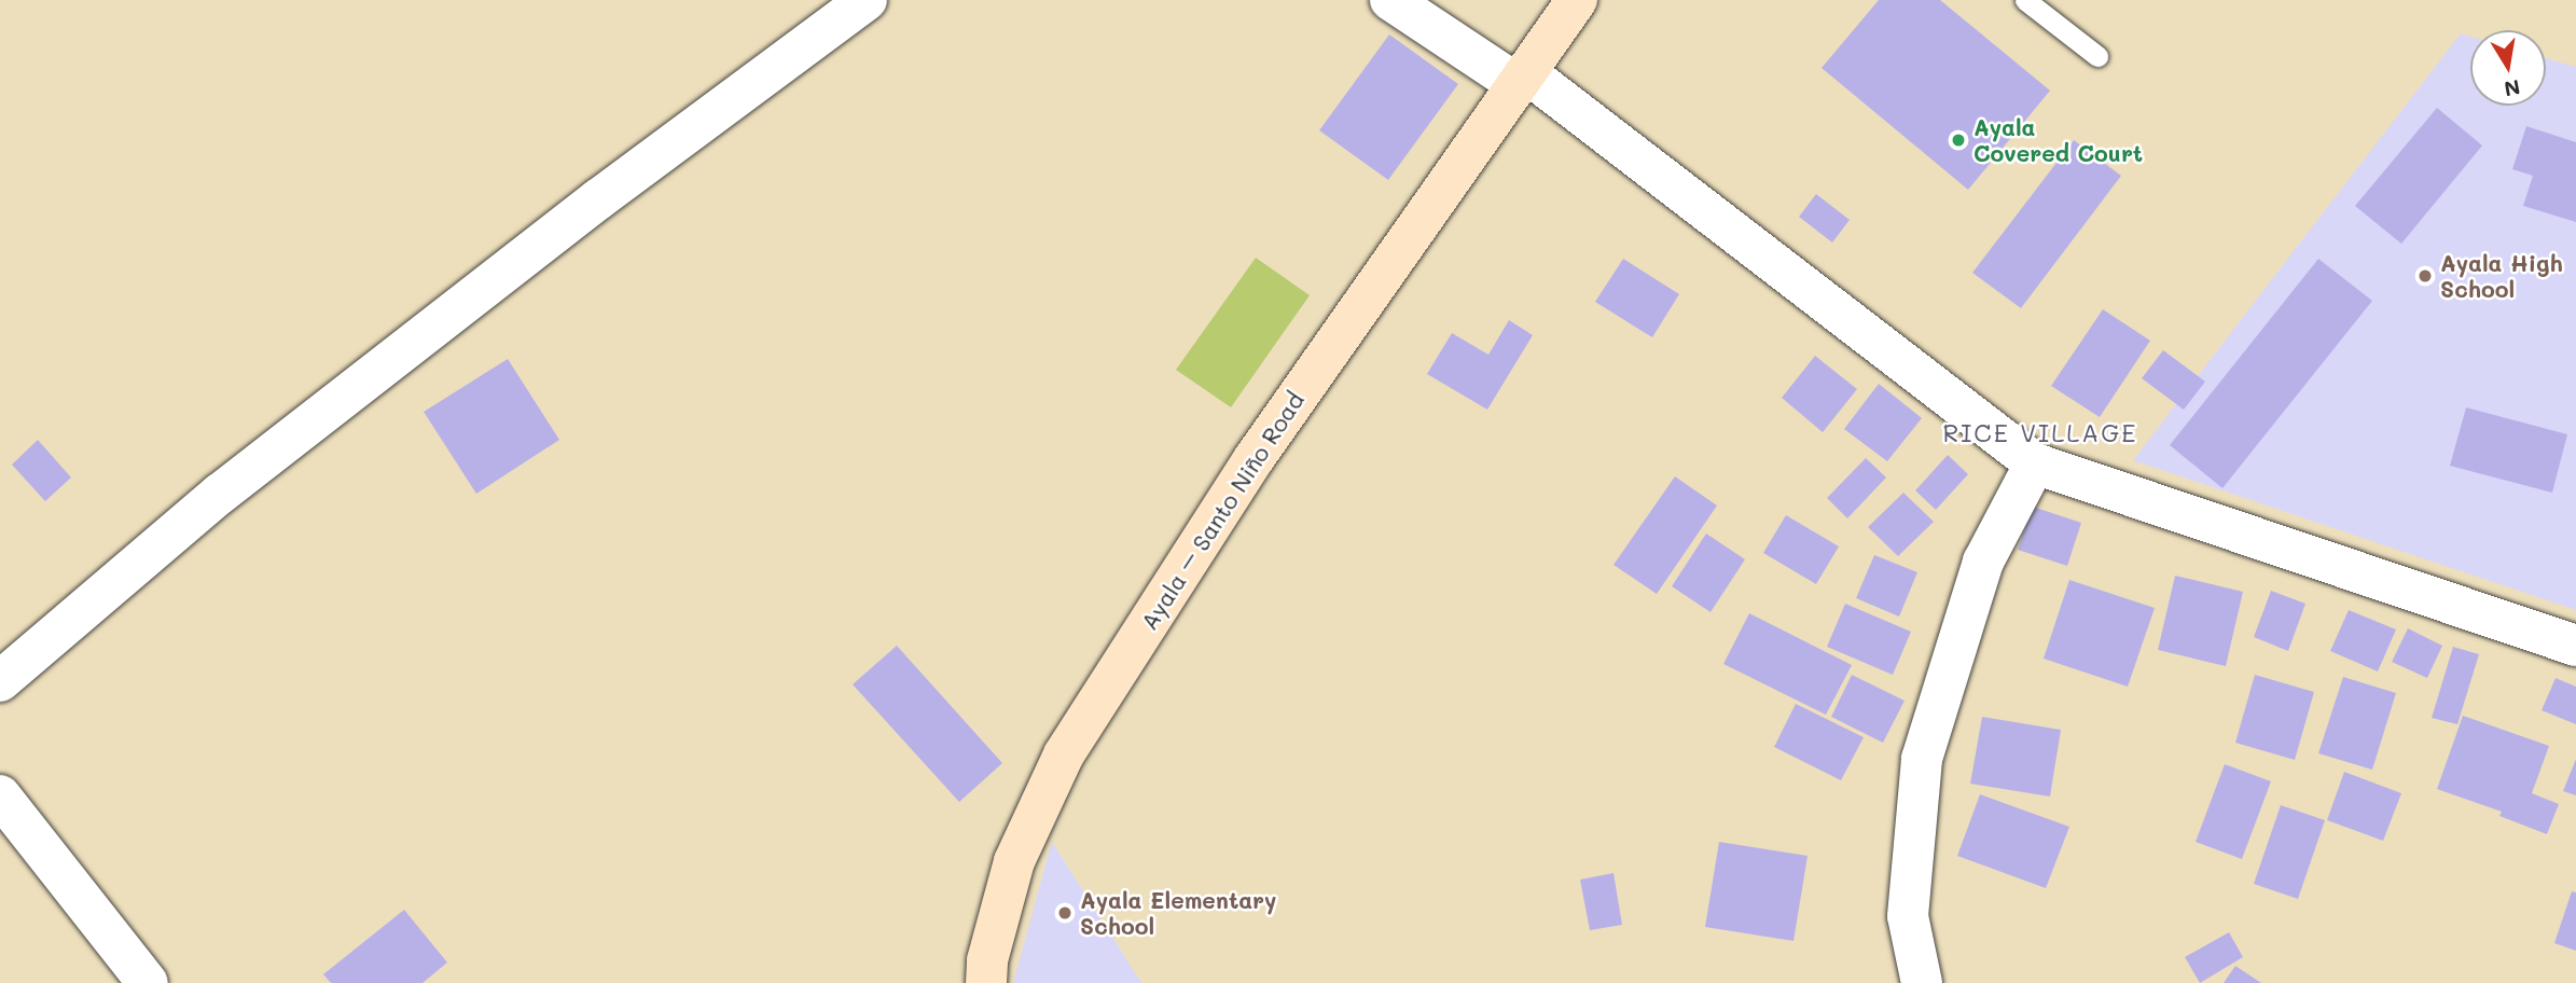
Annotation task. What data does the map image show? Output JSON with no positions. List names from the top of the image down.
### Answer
{
  "streets": {
    "street": ["Ayala – Santo Niño Road"]
  },
  "districts": ["RICE VILLAGE"],
  "places": ["Ayala Covered Court", "Ayala High School", "Ayala Elementary School"],
  "north": "bottom"
}
